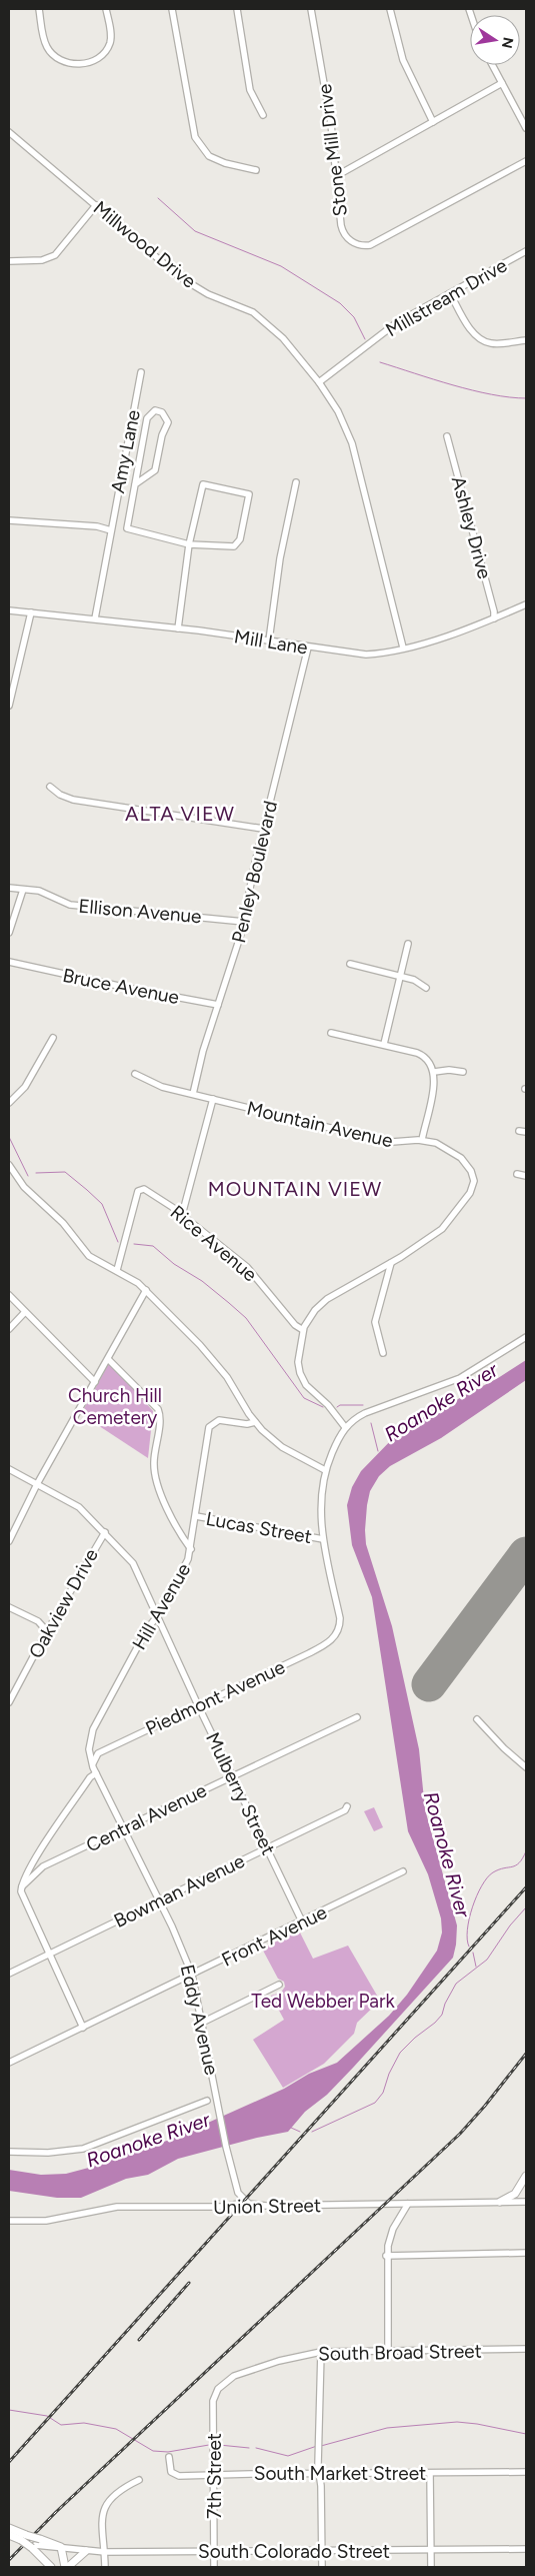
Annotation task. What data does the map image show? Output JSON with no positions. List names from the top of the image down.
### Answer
{
  "streets": {
    "main road": ["South Colorado Street"],
    "street": [
      "Stone Mill Drive",
      "Millwood Drive",
      "Millstream Drive",
      "Amy Lane",
      "Ashley Drive",
      "Mill Lane",
      "Penley Boulevard",
      "Ellison Avenue",
      "Bruce Avenue",
      "Mountain Avenue",
      "Rice Avenue",
      "Lucas Street",
      "Oakview Drive",
      "Hill Avenue",
      "Piedmont Avenue",
      "Mulberry Street",
      "Central Avenue",
      "Bowman Avenue",
      "Front Avenue",
      "Eddy Avenue",
      "Union Street",
      "South Broad Street",
      "South Market Street",
      "7th Street"
    ]
  },
  "crossings": [
    ["Millwood Drive", "Millstream Drive"],
    ["Millwood Drive", "Mill Lane"],
    ["Amy Lane", "Mill Lane"],
    ["Ashley Drive", "Mill Lane"],
    ["Mill Lane", "Penley Boulevard"],
    ["Penley Boulevard", "Ellison Avenue"],
    ["Penley Boulevard", "Bruce Avenue"],
    ["Penley Boulevard", "Mountain Avenue"],
    ["Mountain Avenue", "Rice Avenue"],
    ["Lucas Street", "Hill Avenue"],
    ["Lucas Street", "Piedmont Avenue"],
    ["Oakview Drive", "Mulberry Street"],
    ["Hill Avenue", "Piedmont Avenue"],
    ["Hill Avenue", "Mulberry Street"],
    ["Hill Avenue", "Eddy Avenue"],
    ["Piedmont Avenue", "Mulberry Street"],
    ["Piedmont Avenue", "Eddy Avenue"],
    ["Mulberry Street", "Central Avenue"],
    ["Mulberry Street", "Bowman Avenue"],
    ["Mulberry Street", "Front Avenue"],
    ["Central Avenue", "Eddy Avenue"],
    ["Bowman Avenue", "Eddy Avenue"],
    ["Front Avenue", "Eddy Avenue"],
    ["Eddy Avenue", "Union Street"],
    ["South Broad Street", "7th Street"],
    ["South Market Street", "7th Street"],
    ["7th Street", "South Colorado Street"]
  ],
  "districts": ["ALTA VIEW", "MOUNTAIN VIEW"],
  "water": ["Roanoke River"],
  "parks": ["Church Hill Cemetery", "Ted Webber Park"],
  "north": "right"
}
